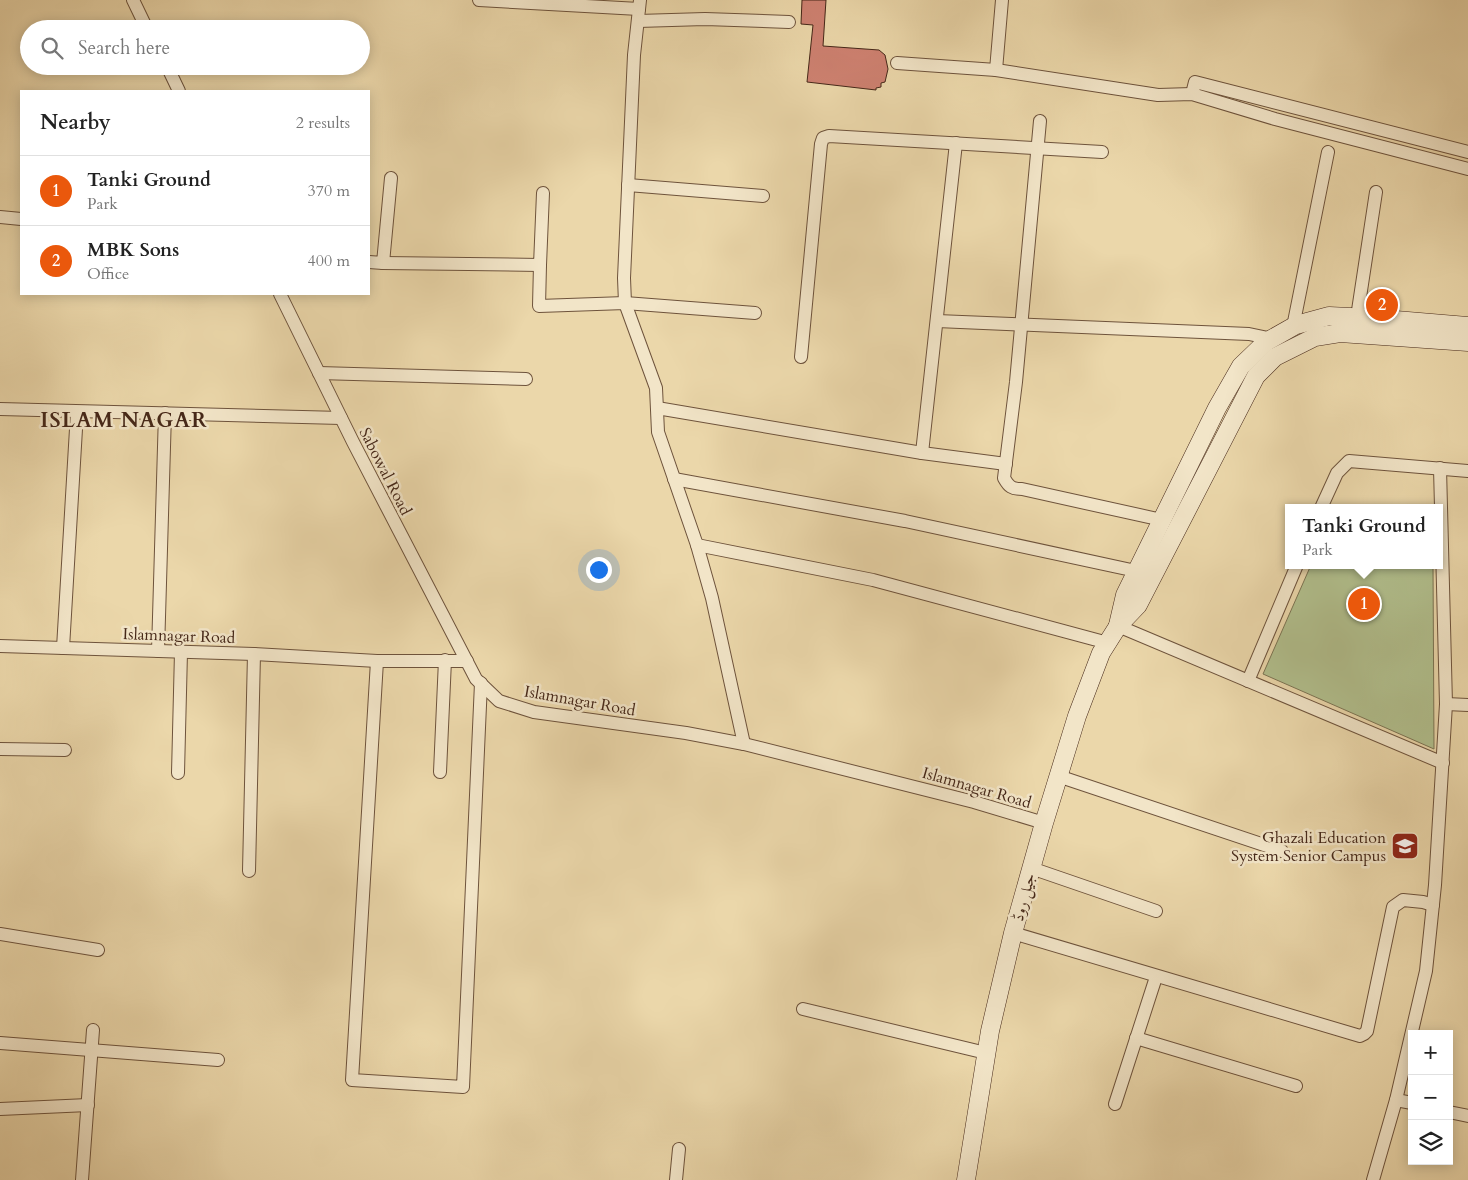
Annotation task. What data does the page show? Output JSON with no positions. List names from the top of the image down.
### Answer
{
  "streets": {
    "main road": ["جیل روڈ"],
    "street": ["Sabowal Road", "Islamnagar Road"]
  },
  "crossings": [
    ["Sabowal Road", "Islamnagar Road"],
    ["Islamnagar Road", "جیل روڈ"]
  ],
  "districts": ["ISLAM NAGAR"],
  "places": {
    "school or university": ["Ghazali Education System Senior Campus"]
  },
  "page": {
    "search": "Search here",
    "heading": ["Nearby", "2 results"],
    "list": [
      {
        "mark": "1",
        "name": "Tanki Ground",
        "note": "Park",
        "value": "370 m"
      },
      {
        "mark": "2",
        "name": "MBK Sons",
        "note": "Office",
        "value": "400 m"
      }
    ],
    "pins": ["2", "1"],
    "popup": ["Tanki Ground", "Park"],
    "map_buttons": ["+", "−"]
  }
}
